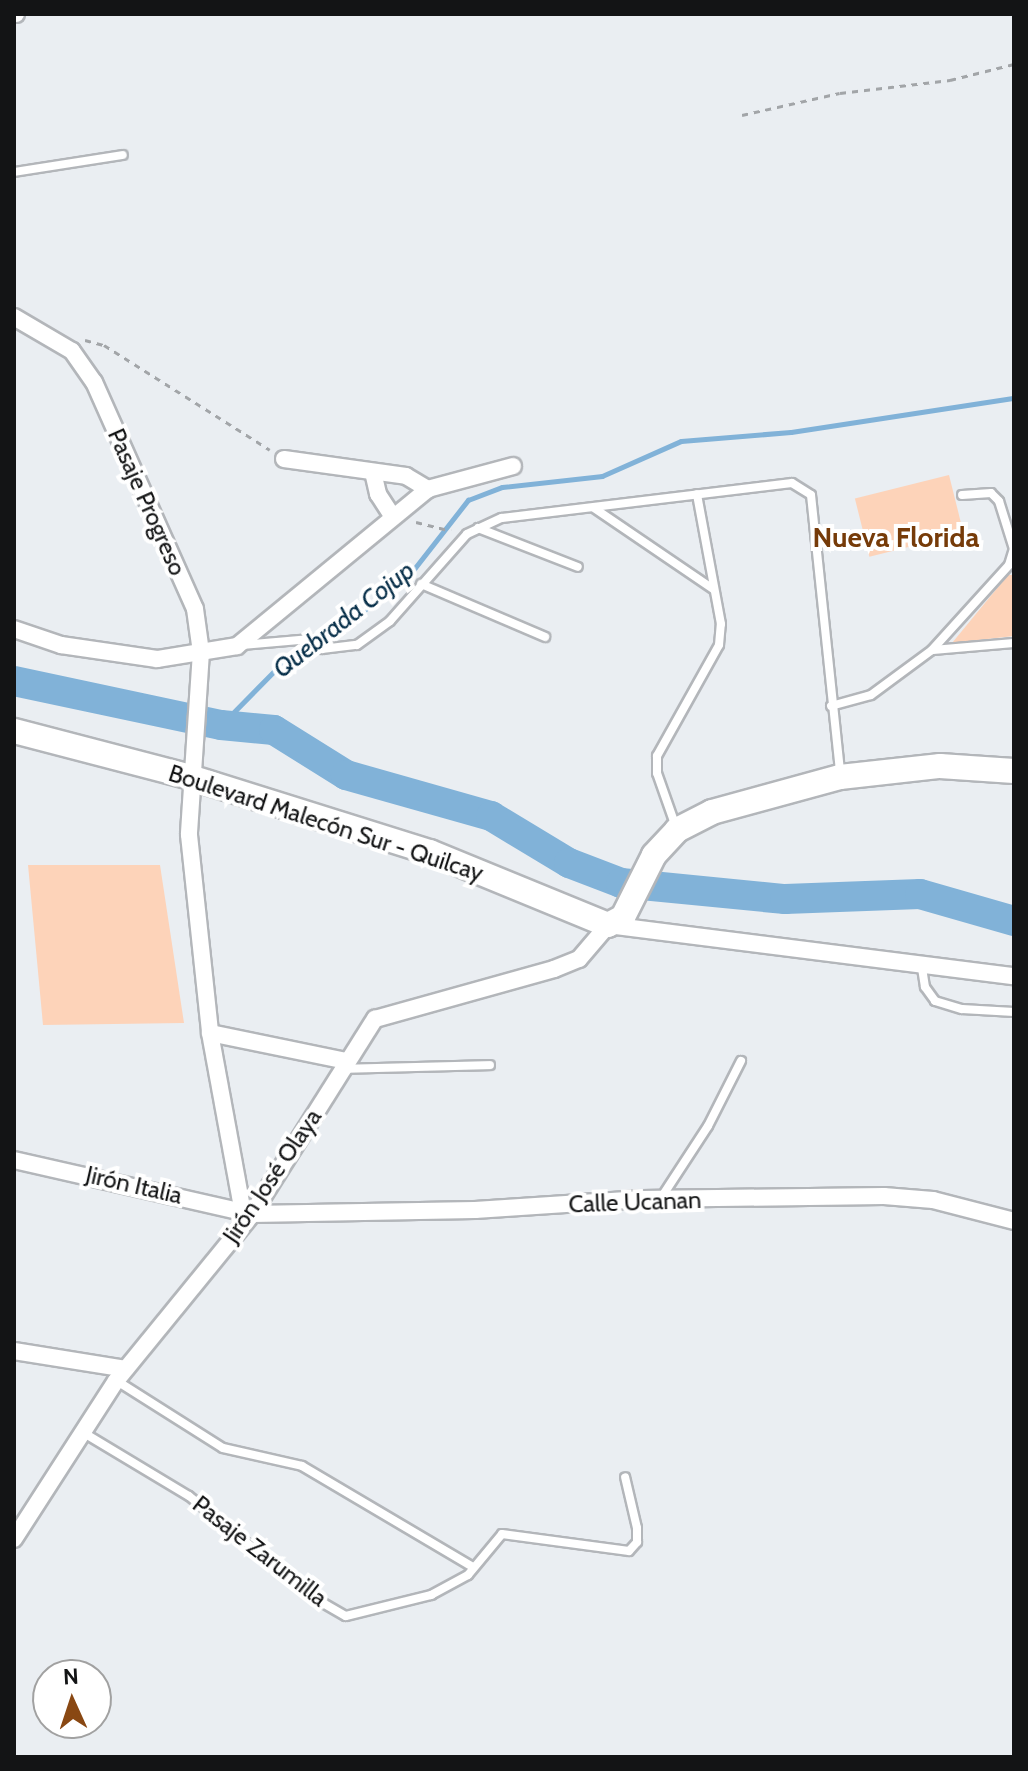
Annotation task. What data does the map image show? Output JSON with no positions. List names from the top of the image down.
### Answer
{
  "streets": {
    "main road": ["Boulevard Malecón Sur - Quilcay"],
    "street": [
      "Pasaje Progreso",
      "Jirón José Olaya",
      "Jirón Italia",
      "Calle Ucanan"
    ],
    "lane": ["Pasaje Zarumilla"]
  },
  "crossings": [
    ["Pasaje Progreso", "Jirón José Olaya"],
    ["Boulevard Malecón Sur - Quilcay", "Jirón José Olaya"],
    ["Jirón José Olaya", "Jirón Italia"],
    ["Jirón José Olaya", "Calle Ucanan"],
    ["Jirón José Olaya", "Pasaje Zarumilla"],
    ["Jirón Italia", "Calle Ucanan"]
  ],
  "districts": ["Nueva Florida"],
  "water": ["Quebrada Cojup"],
  "north": "top"
}
